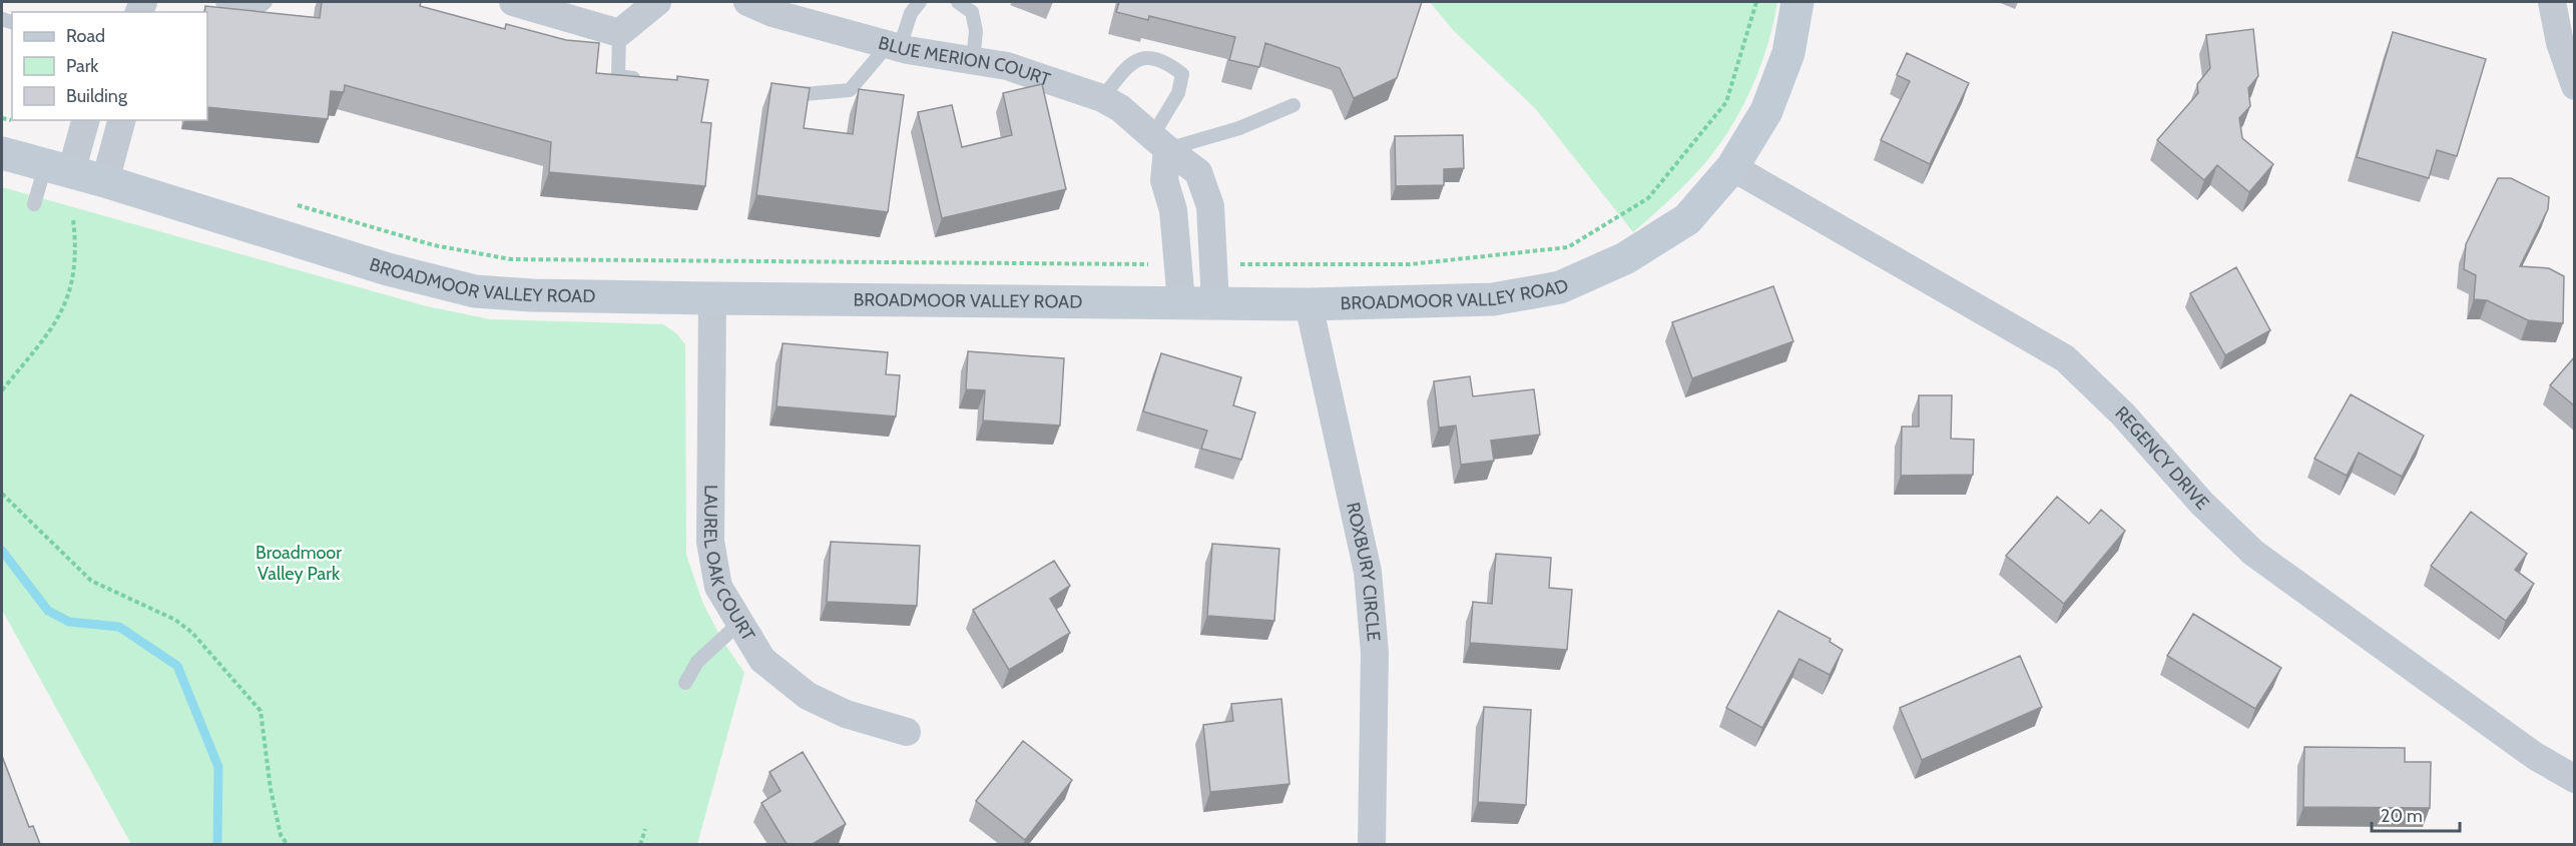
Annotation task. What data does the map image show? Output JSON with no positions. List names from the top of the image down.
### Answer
{
  "streets": {
    "street": [
      "BLUE MERION COURT",
      "BROADMOOR VALLEY ROAD",
      "REGENCY DRIVE",
      "LAUREL OAK COURT",
      "ROXBURY CIRCLE"
    ]
  },
  "crossings": [
    ["BLUE MERION COURT", "BROADMOOR VALLEY ROAD"],
    ["BROADMOOR VALLEY ROAD", "REGENCY DRIVE"],
    ["BROADMOOR VALLEY ROAD", "LAUREL OAK COURT"],
    ["BROADMOOR VALLEY ROAD", "ROXBURY CIRCLE"]
  ],
  "parks": ["Broadmoor Valley Park"],
  "legend": ["Road", "Park", "Building"],
  "scale_bar": "20 m"
}
